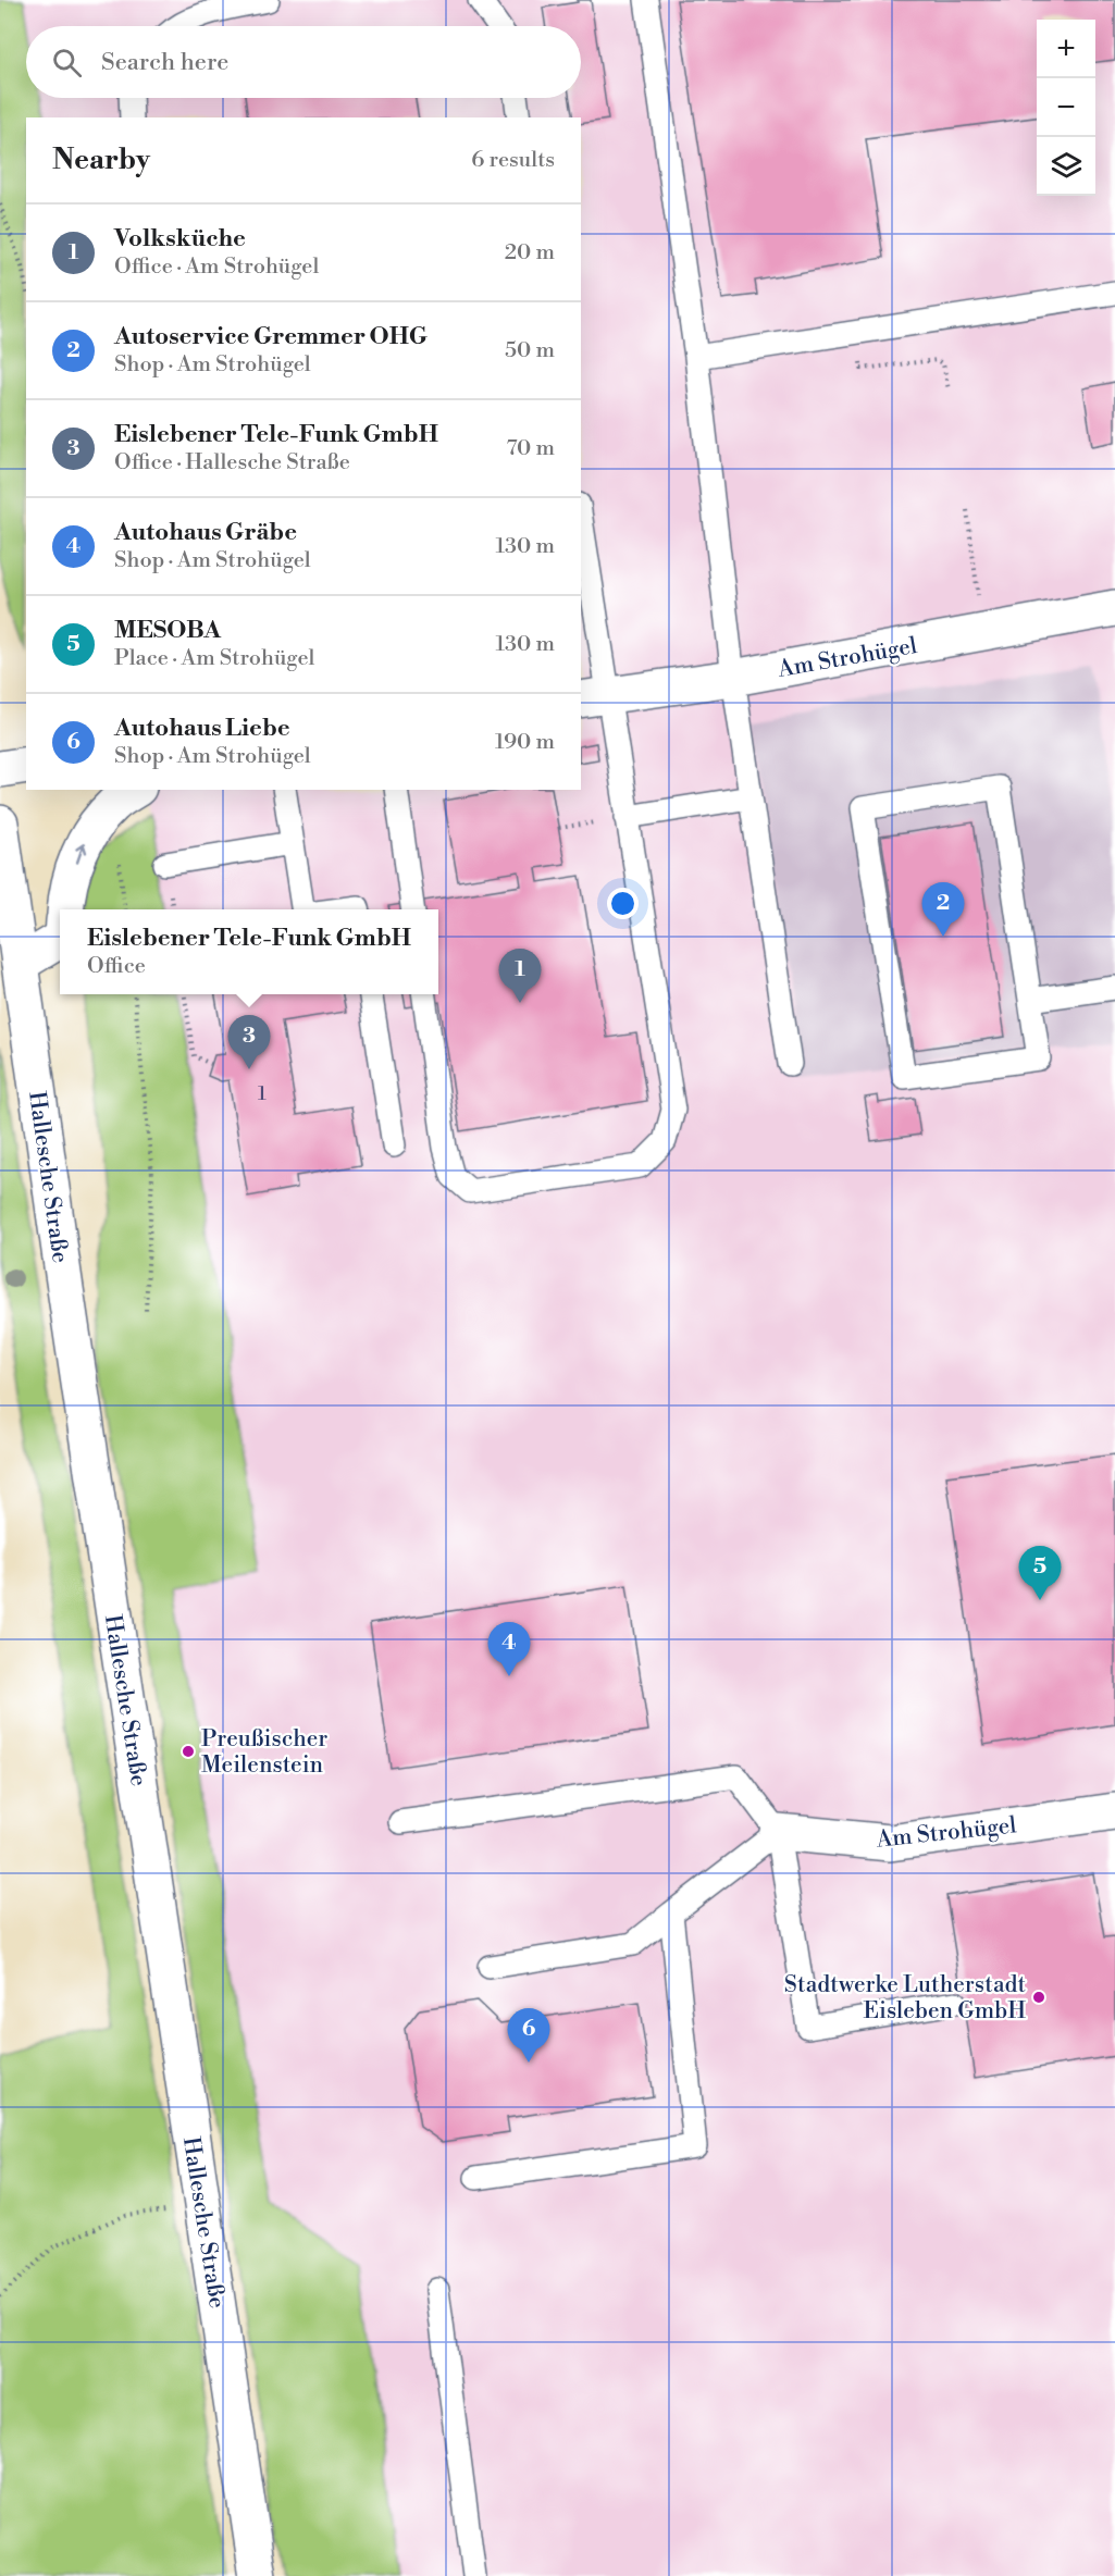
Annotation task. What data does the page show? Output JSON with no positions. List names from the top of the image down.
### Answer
{
  "streets": {
    "main road": ["Am Strohügel", "Hallesche Straße"]
  },
  "places": ["Preußischer Meilenstein", "Stadtwerke Lutherstadt Eisleben GmbH"],
  "house_numbers": ["1"],
  "page": {
    "map_buttons": ["+", "−"],
    "search": "Search here",
    "heading": ["Nearby", "6 results"],
    "list": [
      {
        "mark": "1",
        "name": "Volksküche",
        "note": "Office · Am Strohügel",
        "value": "20 m"
      },
      {
        "mark": "2",
        "name": "Autoservice Gremmer OHG",
        "note": "Shop · Am Strohügel",
        "value": "50 m"
      },
      {
        "mark": "3",
        "name": "Eislebener Tele-Funk GmbH",
        "note": "Office · Hallesche Straße",
        "value": "70 m"
      },
      {
        "mark": "4",
        "name": "Autohaus Gräbe",
        "note": "Shop · Am Strohügel",
        "value": "130 m"
      },
      {
        "mark": "5",
        "name": "MESOBA",
        "note": "Place · Am Strohügel",
        "value": "130 m"
      },
      {
        "mark": "6",
        "name": "Autohaus Liebe",
        "note": "Shop · Am Strohügel",
        "value": "190 m"
      }
    ],
    "pins": [
      "2",
      "1",
      "3",
      "5",
      "4",
      "6"
    ],
    "popup": ["Eislebener Tele-Funk GmbH", "Office"]
  }
}
